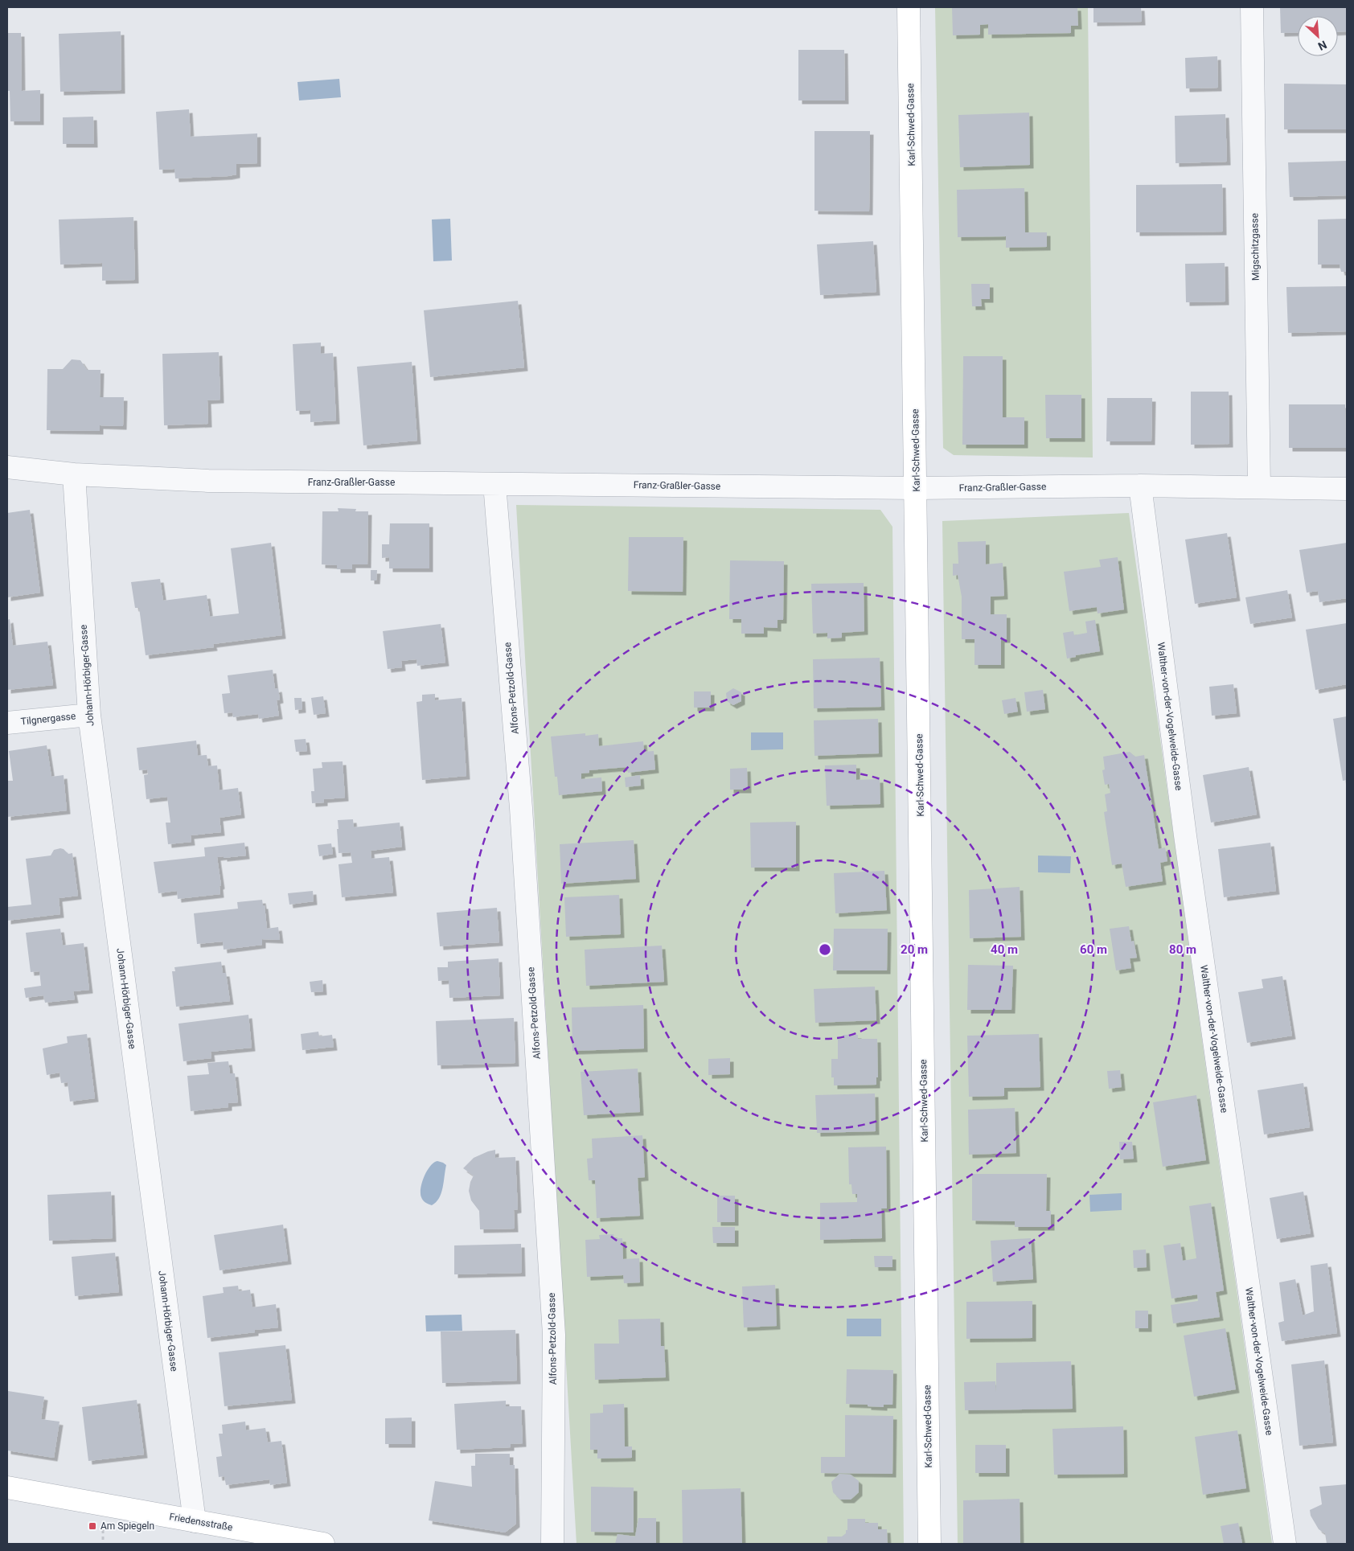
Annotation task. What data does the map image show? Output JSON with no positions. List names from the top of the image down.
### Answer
{
  "streets": {
    "street": [
      "Karl-Schwed-Gasse",
      "Migschitzgasse",
      "Franz-Graßler-Gasse",
      "Johann-Hörbiger-Gasse",
      "Alfons-Petzold-Gasse",
      "Walther-von-der-Vogelweide-Gasse",
      "Tilgnergasse",
      "Friedensstraße"
    ]
  },
  "crossings": [
    ["Karl-Schwed-Gasse", "Franz-Graßler-Gasse"],
    ["Migschitzgasse", "Franz-Graßler-Gasse"],
    ["Franz-Graßler-Gasse", "Johann-Hörbiger-Gasse"],
    ["Franz-Graßler-Gasse", "Alfons-Petzold-Gasse"],
    ["Franz-Graßler-Gasse", "Walther-von-der-Vogelweide-Gasse"],
    ["Johann-Hörbiger-Gasse", "Tilgnergasse"],
    ["Johann-Hörbiger-Gasse", "Friedensstraße"]
  ],
  "places": {
    "transit": ["Am Spiegeln"]
  },
  "north": "bottom right",
  "rings": [
    "20 m",
    "40 m",
    "60 m",
    "80 m"
  ]
}
